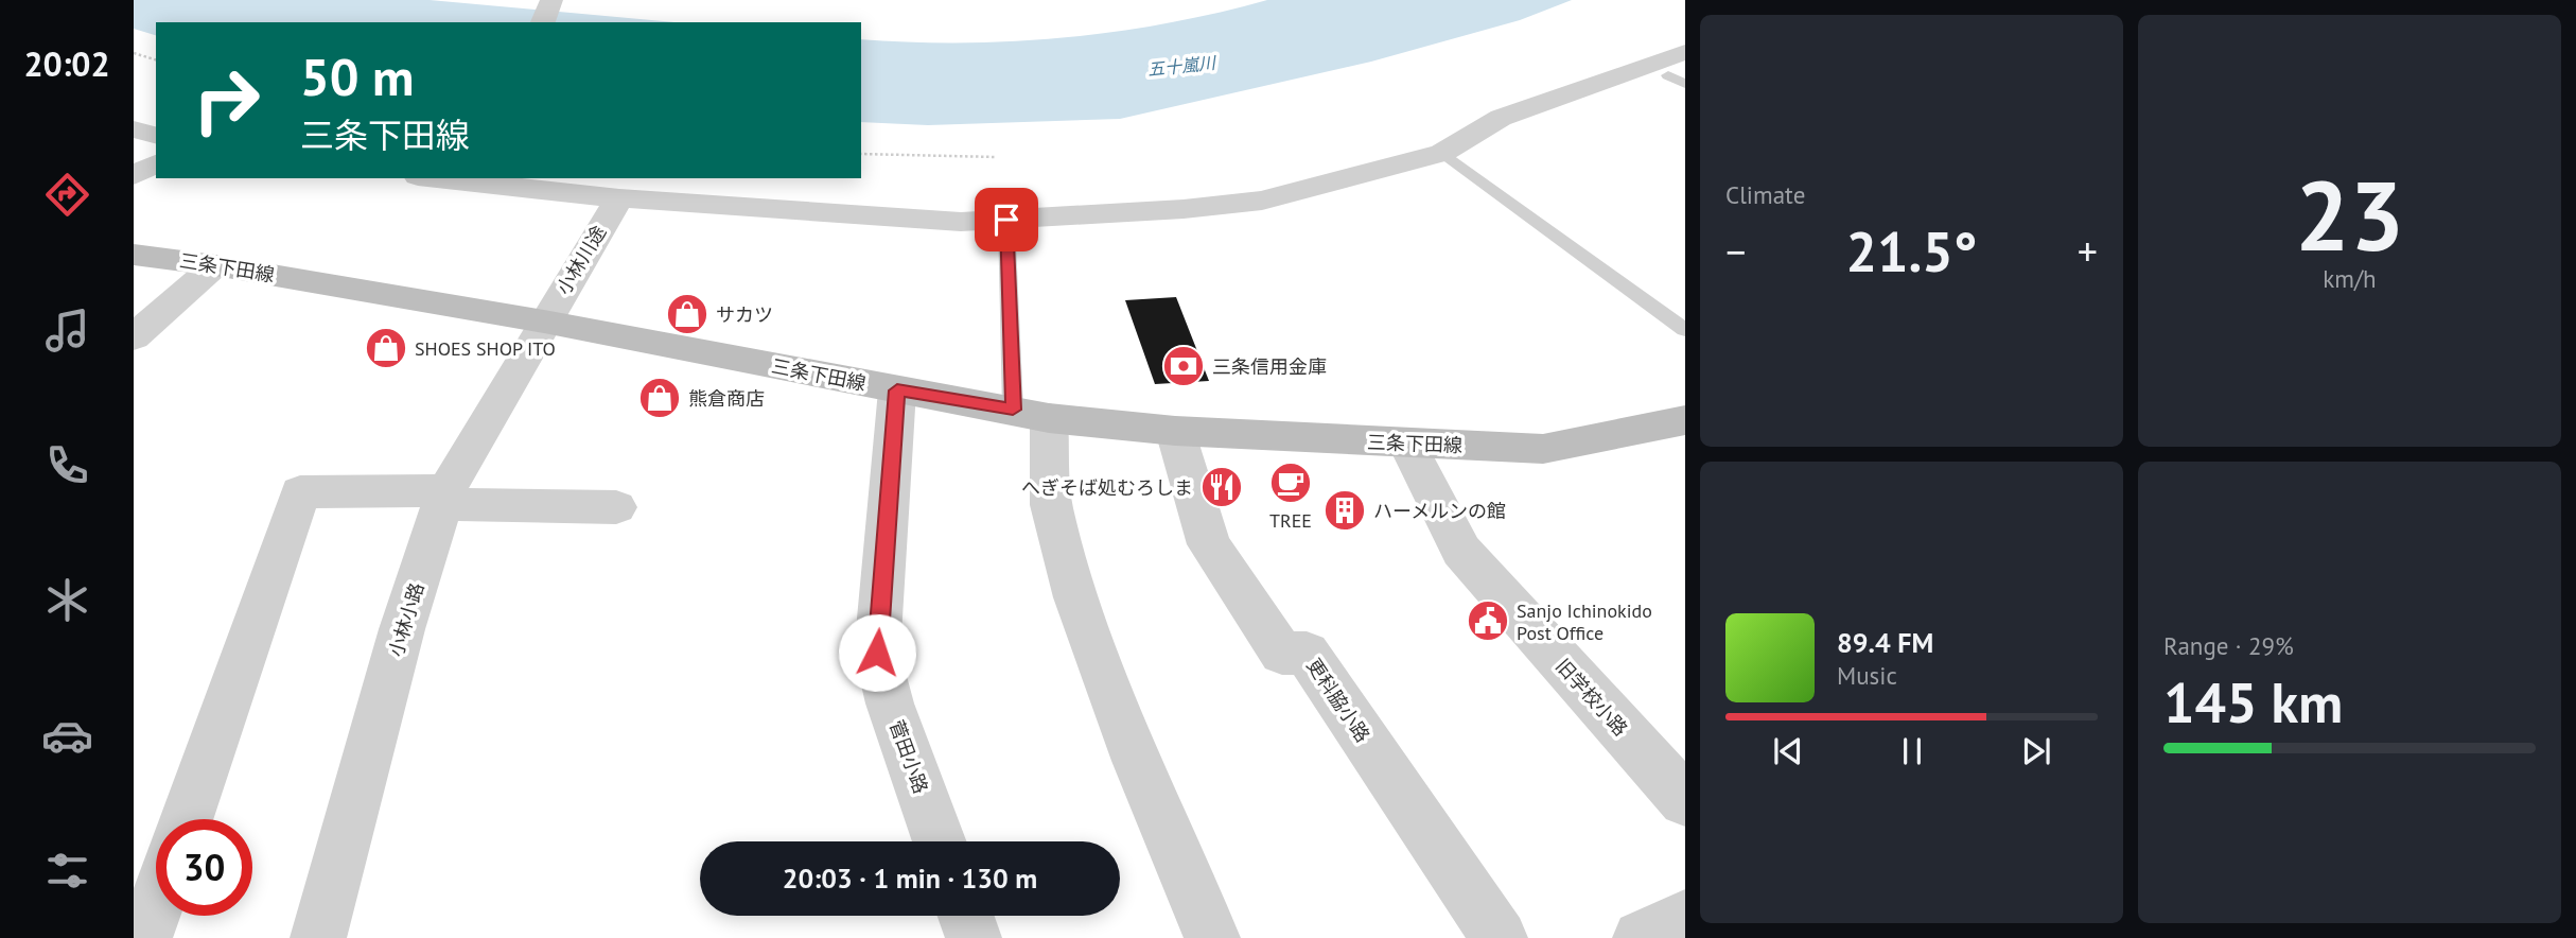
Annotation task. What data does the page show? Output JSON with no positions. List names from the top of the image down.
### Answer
{
  "streets": {
    "main road": ["三条下田線"],
    "street": [
      "小林川途",
      "小林小路",
      "旧学校小路",
      "更科脇小路",
      "菅田小路"
    ]
  },
  "crossings": [
    ["小林川途", "三条下田線"],
    ["小林川途", "小林小路"],
    ["三条下田線", "小林小路"],
    ["三条下田線", "旧学校小路"],
    ["三条下田線", "更科脇小路"],
    ["三条下田線", "菅田小路"]
  ],
  "water": ["五十嵐川"],
  "places": {
    "shop": ["サカツ", "SHOES SHOP ITO", "熊倉商店"],
    "bank": ["三条信用金庫"],
    "cafe": ["TREE"],
    "restaurant": ["へぎそば処むろしま"],
    "building": ["ハーメルンの館"],
    "public building": ["Sanjo Ichinokido Post Office"]
  },
  "page": {
    "tabs": "20:02",
    "tile": [
      "Climate",
      ["23", "km/h"],
      ["Range · 29%", "145 km"]
    ],
    "turn": ["50 m", "三条下田線"],
    "heat": ["−", "21.5°", "+"],
    "song": ["89.4 FM", "Music"],
    "limit": "30",
    "trip": "20:03 · 1 min · 130 m"
  }
}
